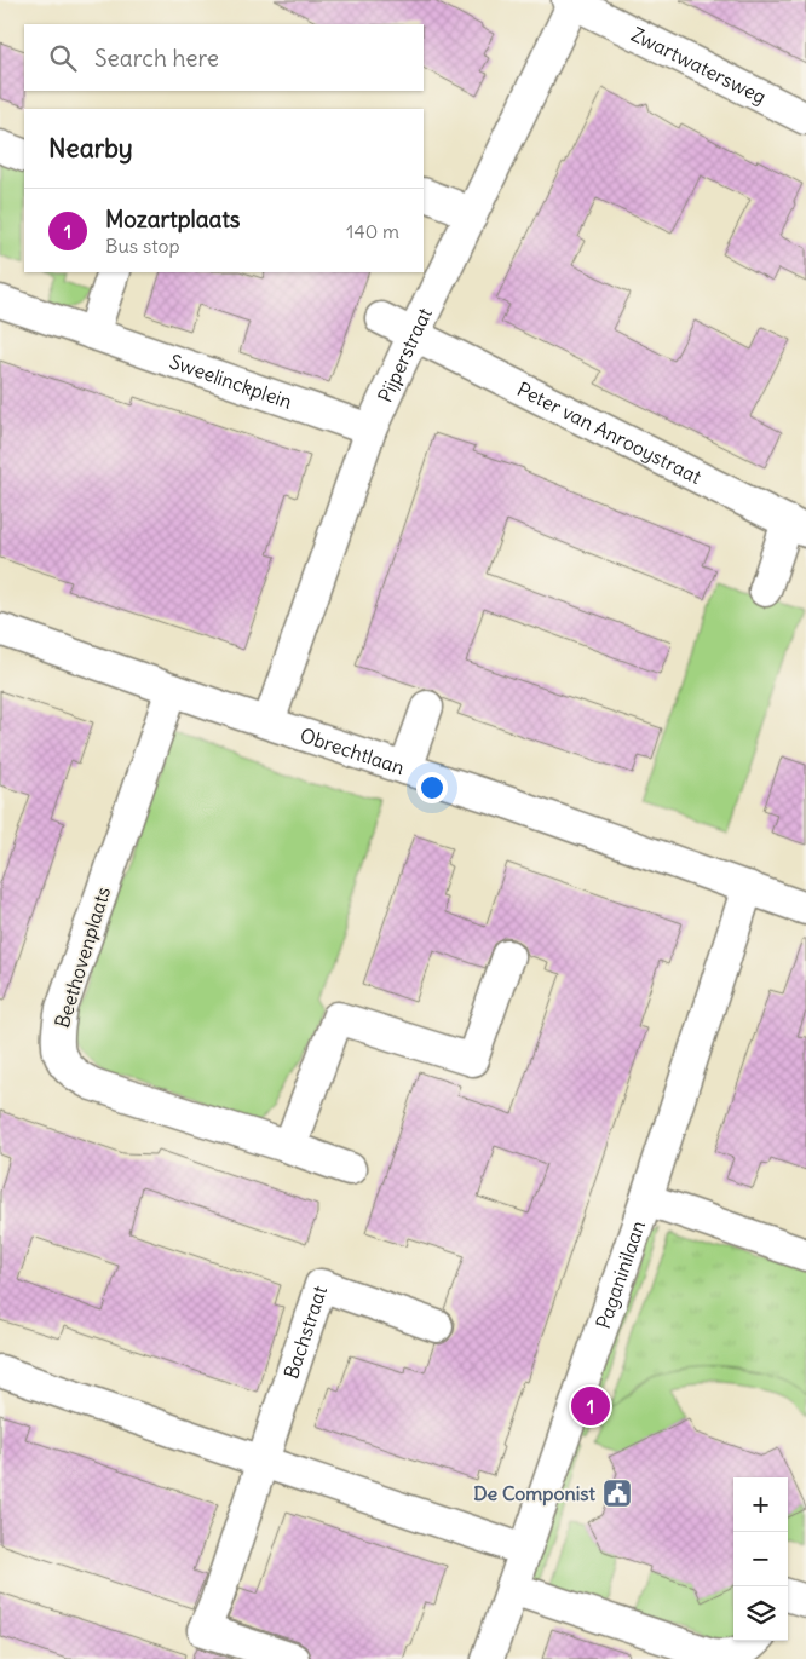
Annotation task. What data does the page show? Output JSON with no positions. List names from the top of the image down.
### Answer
{
  "streets": {
    "street": [
      "Zwartwatersweg",
      "Pijperstraat",
      "Sweelinckplein",
      "Peter van Anrooystraat",
      "Obrechtlaan",
      "Beethovenplaats",
      "Paganinilaan",
      "Bachstraat"
    ]
  },
  "crossings": [
    ["Zwartwatersweg", "Pijperstraat"],
    ["Pijperstraat", "Sweelinckplein"],
    ["Pijperstraat", "Peter van Anrooystraat"],
    ["Pijperstraat", "Obrechtlaan"],
    ["Obrechtlaan", "Beethovenplaats"],
    ["Obrechtlaan", "Paganinilaan"]
  ],
  "places": {
    "public building": ["De Componist"]
  },
  "page": {
    "search": "Search here",
    "heading": "Nearby",
    "list": [
      {
        "mark": "1",
        "name": "Mozartplaats",
        "note": "Bus stop",
        "value": "140 m"
      }
    ],
    "pins": "1",
    "map_buttons": ["+", "−"]
  }
}
